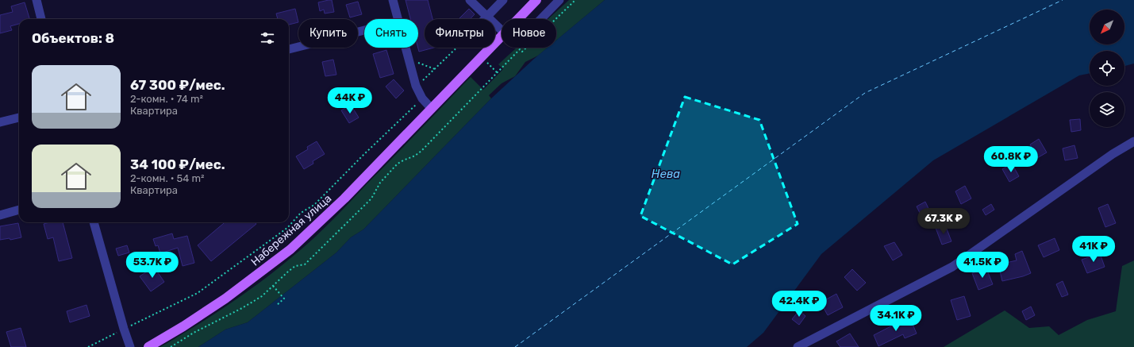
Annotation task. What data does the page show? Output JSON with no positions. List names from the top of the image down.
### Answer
{
  "streets": {
    "main road": ["Набережная улица"]
  },
  "water": ["Нева"],
  "north": "bottom left",
  "page": {
    "chip": [
      "Купить",
      "Снять",
      "Фильтры",
      "Новое"
    ],
    "heading": "Объектов: 8",
    "list": [
      {
        "name": "67 300 ₽/мес.",
        "note": "2-комн. · 74 m² · Квартира"
      },
      {
        "name": "34 100 ₽/мес.",
        "note": "2-комн. · 54 m² · Квартира"
      }
    ],
    "price": [
      "44K ₽",
      "60.8K ₽",
      "67.3K ₽",
      "41K ₽",
      "53.7K ₽",
      "41.5K ₽",
      "42.4K ₽",
      "34.1K ₽"
    ]
  }
}
